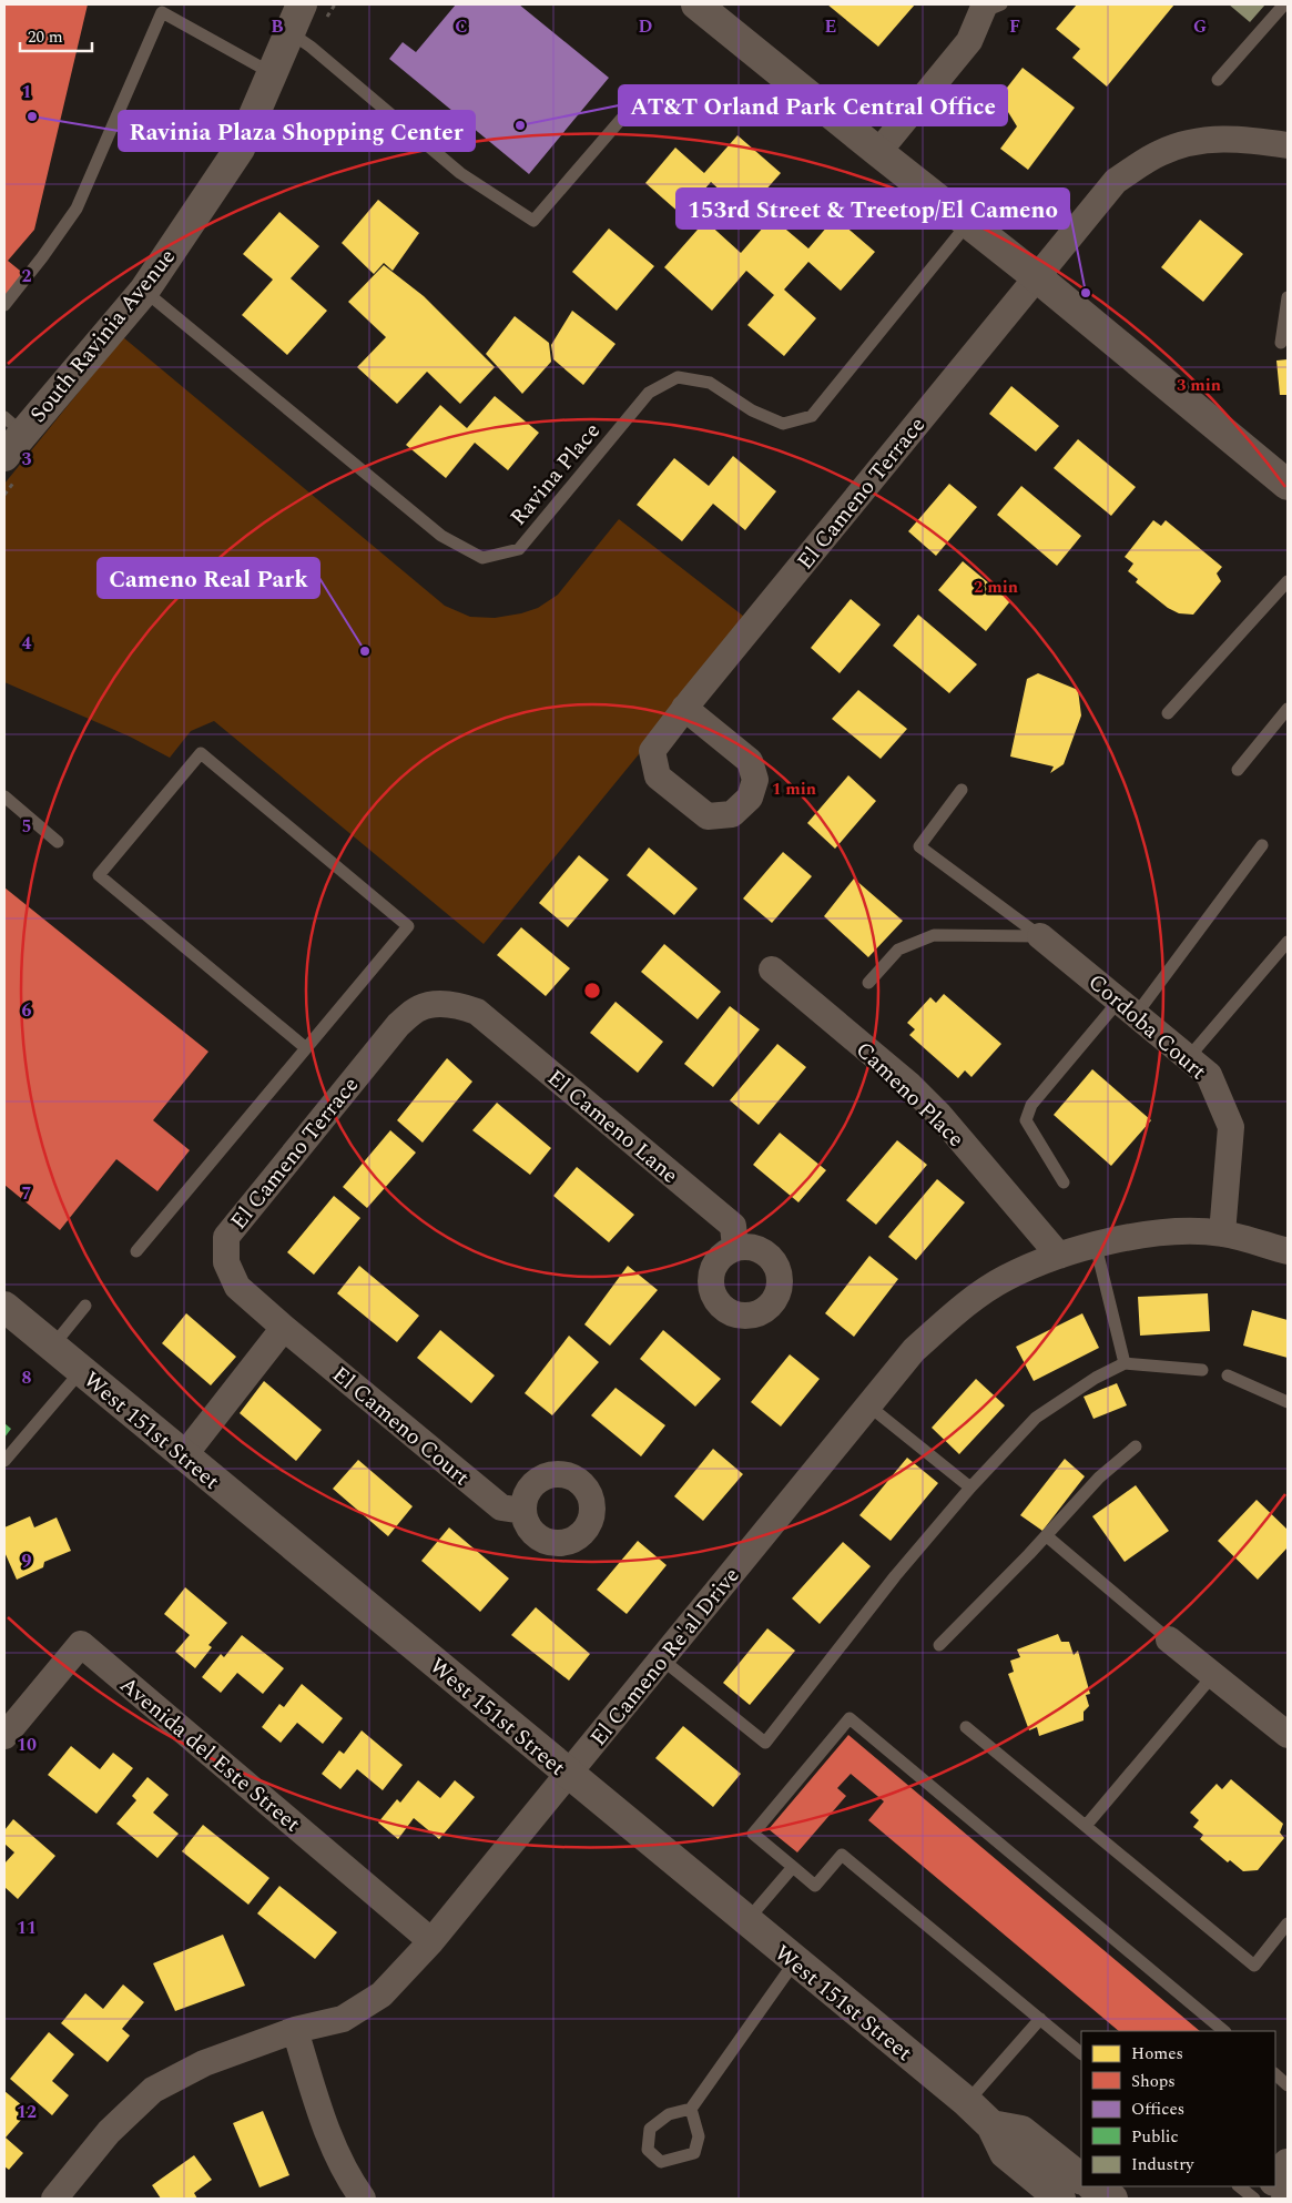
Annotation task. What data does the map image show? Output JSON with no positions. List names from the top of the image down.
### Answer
{
  "streets": {
    "street": [
      "South Ravinia Avenue",
      "El Cameno Terrace",
      "Cordoba Court",
      "Cameno Place",
      "El Cameno Lane",
      "El Cameno Court",
      "West 151st Street",
      "El Cameno Re'al Drive",
      "Avenida del Este Street"
    ],
    "lane": ["Ravina Place"]
  },
  "crossings": [
    ["South Ravinia Avenue", "Ravina Place"],
    ["El Cameno Terrace", "El Cameno Lane"],
    ["El Cameno Terrace", "El Cameno Court"],
    ["Cordoba Court", "El Cameno Re'al Drive"],
    ["Cameno Place", "El Cameno Re'al Drive"],
    ["West 151st Street", "El Cameno Re'al Drive"],
    ["El Cameno Re'al Drive", "Avenida del Este Street"]
  ],
  "places": [
    "Ravinia Plaza Shopping Center",
    "AT&T Orland Park Central Office",
    "153rd Street & Treetop/El Cameno",
    "Cameno Real Park"
  ],
  "legend": [
    "Homes",
    "Shops",
    "Offices",
    "Public",
    "Industry"
  ],
  "scale_bar": "20 m",
  "grid": {
    "columns": [
      "B",
      "C",
      "D",
      "E",
      "F",
      "G"
    ],
    "rows": [
      "1",
      "2",
      "3",
      "4",
      "5",
      "6",
      "7",
      "8",
      "9",
      "10",
      "11",
      "12"
    ]
  },
  "rings": ["3 min", "2 min", "1 min"]
}
